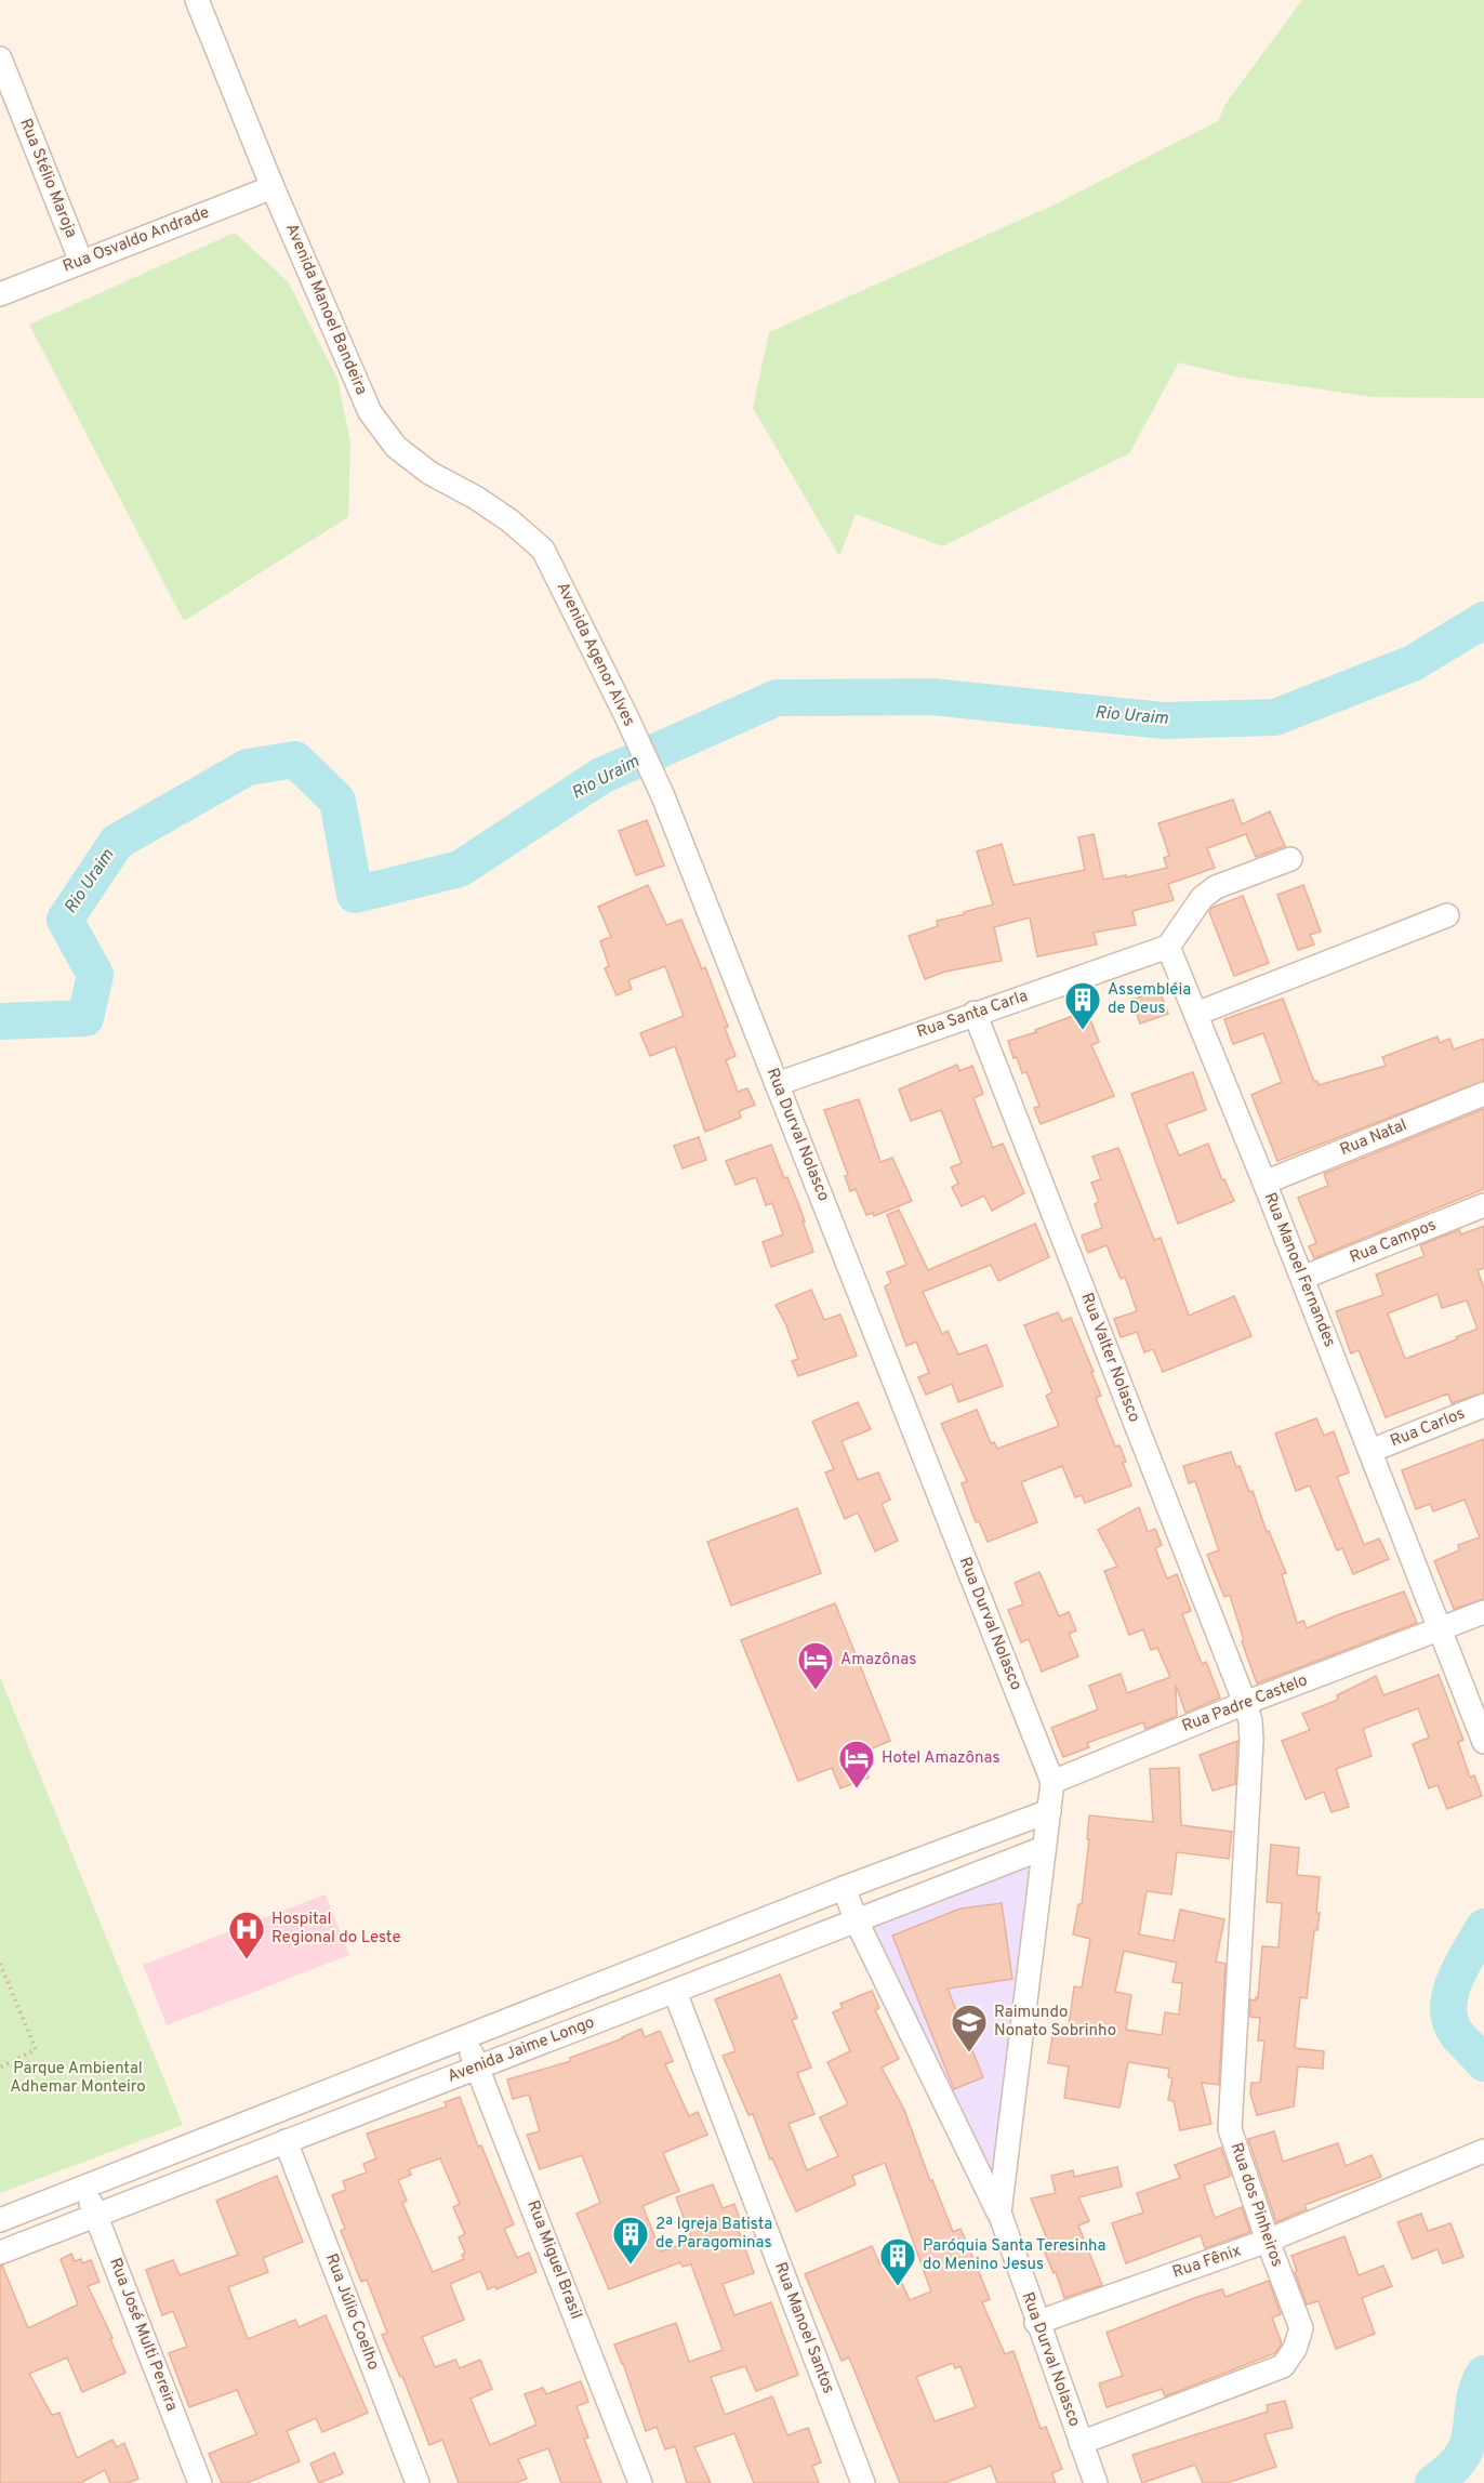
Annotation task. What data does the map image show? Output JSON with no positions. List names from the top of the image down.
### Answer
{
  "streets": {
    "street": [
      "Rua Stélio Maroja",
      "Rua Osvaldo Andrade",
      "Avenida Manoel Bandeira",
      "Avenida Agenor Alves",
      "Rua Santa Carla",
      "Rua Durval Nolasco",
      "Rua Natal",
      "Rua Campos",
      "Rua Manoel Fernandes",
      "Rua Valter Nolasco",
      "Rua Carlos",
      "Rua Padre Castelo",
      "Avenida Jaime Longo",
      "Rua dos Pinheiros",
      "Rua Miguel Brasil",
      "Rua Fênix",
      "Rua Júlio Coelho",
      "Rua Manoel Santos",
      "Rua José Multi Pereira"
    ]
  },
  "crossings": [
    ["Rua Stélio Maroja", "Rua Osvaldo Andrade"],
    ["Rua Osvaldo Andrade", "Avenida Manoel Bandeira"],
    ["Avenida Manoel Bandeira", "Avenida Agenor Alves"],
    ["Avenida Agenor Alves", "Rua Durval Nolasco"],
    ["Rua Santa Carla", "Rua Durval Nolasco"],
    ["Rua Santa Carla", "Rua Manoel Fernandes"],
    ["Rua Santa Carla", "Rua Valter Nolasco"],
    ["Rua Durval Nolasco", "Rua Padre Castelo"],
    ["Rua Durval Nolasco", "Avenida Jaime Longo"],
    ["Rua Durval Nolasco", "Rua dos Pinheiros"],
    ["Rua Durval Nolasco", "Rua Fênix"],
    ["Rua Natal", "Rua Manoel Fernandes"],
    ["Rua Campos", "Rua Manoel Fernandes"],
    ["Rua Manoel Fernandes", "Rua Carlos"],
    ["Rua Manoel Fernandes", "Rua Padre Castelo"],
    ["Rua Valter Nolasco", "Rua Padre Castelo"],
    ["Rua Valter Nolasco", "Rua dos Pinheiros"],
    ["Rua Padre Castelo", "Rua dos Pinheiros"],
    ["Avenida Jaime Longo", "Rua Miguel Brasil"],
    ["Avenida Jaime Longo", "Rua Júlio Coelho"],
    ["Avenida Jaime Longo", "Rua Manoel Santos"],
    ["Avenida Jaime Longo", "Rua José Multi Pereira"],
    ["Rua dos Pinheiros", "Rua Fênix"]
  ],
  "water": ["Rio Uraim"],
  "parks": ["Parque Ambiental Adhemar Monteiro"],
  "places": {
    "building": ["Assembléia de Deus", "2ª Igreja Batista de Paragominas", "Paróquia Santa Teresinha do Menino Jesus"],
    "hotel": ["Amazônas", "Hotel Amazônas"],
    "hospital": ["Hospital Regional do Leste"],
    "school or university": ["Raimundo Nonato Sobrinho"]
  }
}
